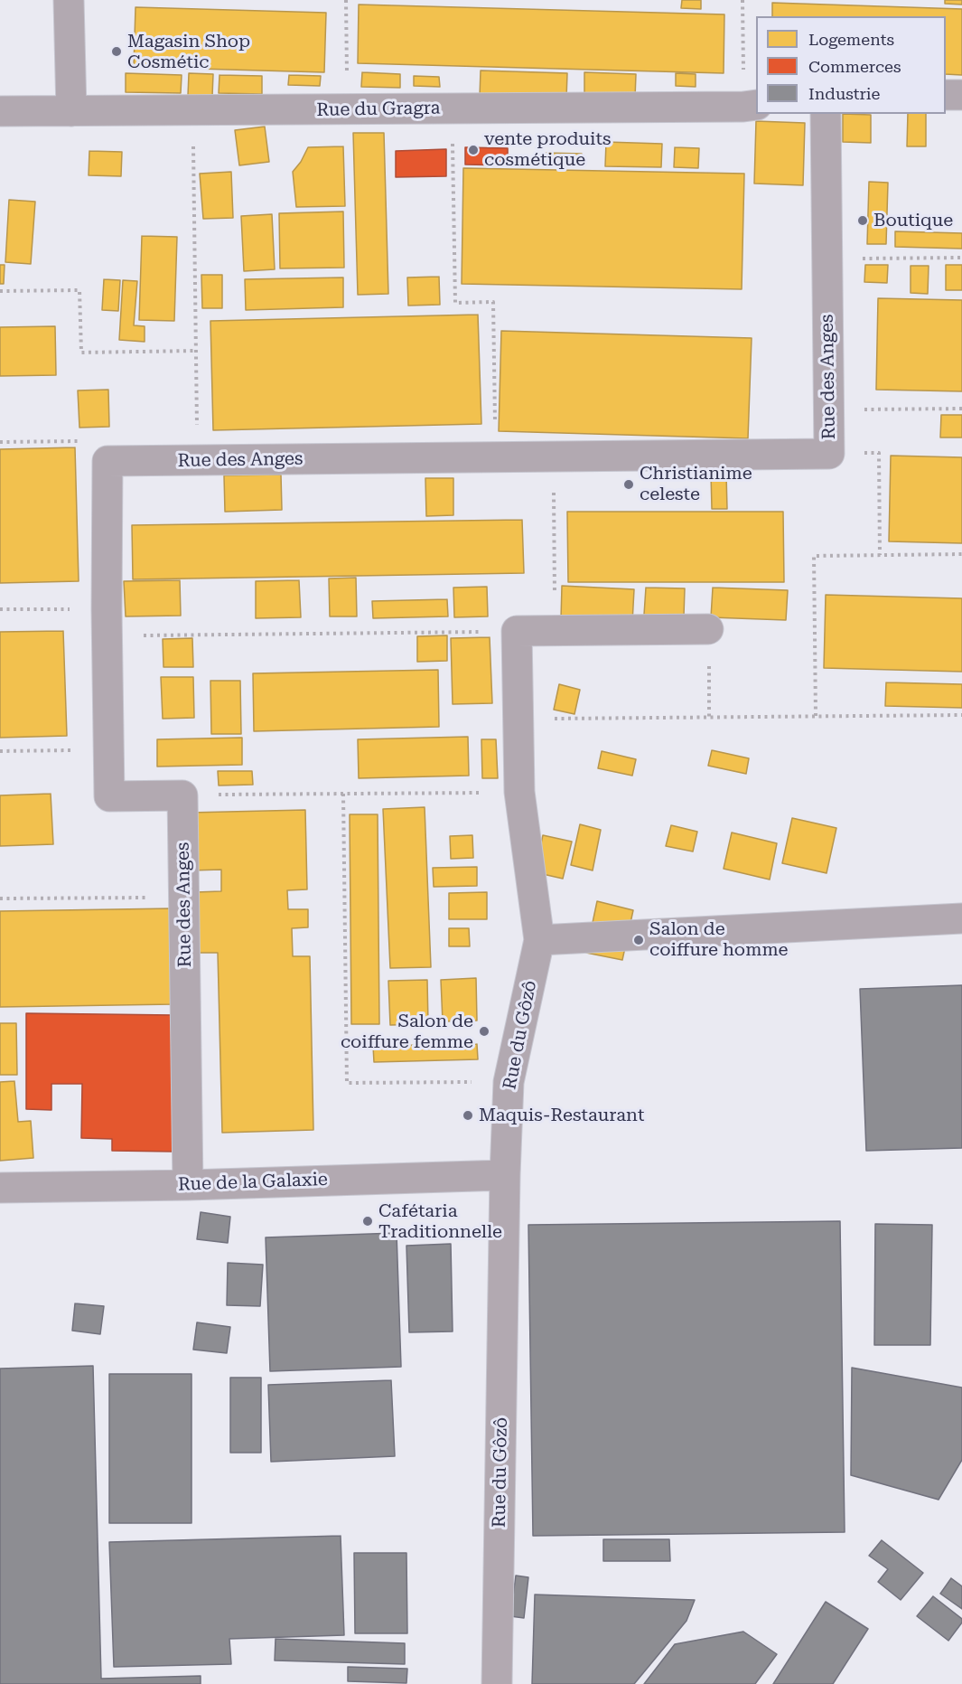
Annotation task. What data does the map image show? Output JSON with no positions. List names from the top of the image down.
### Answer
{
  "streets": {
    "street": [
      "Rue du Gragra",
      "Rue des Anges",
      "Rue du Gôzô",
      "Rue de la Galaxie"
    ]
  },
  "crossings": [
    ["Rue des Anges", "Rue de la Galaxie"],
    ["Rue du Gôzô", "Rue de la Galaxie"]
  ],
  "places": [
    "Magasin Shop Cosmétic",
    "vente produits cosmétique",
    "Boutique",
    "Christianime celeste",
    "Salon de coiffure homme",
    "Salon de coiffure femme",
    "Maquis-Restaurant",
    "Cafétaria Traditionnelle"
  ],
  "legend": ["Logements", "Commerces", "Industrie"]
}
